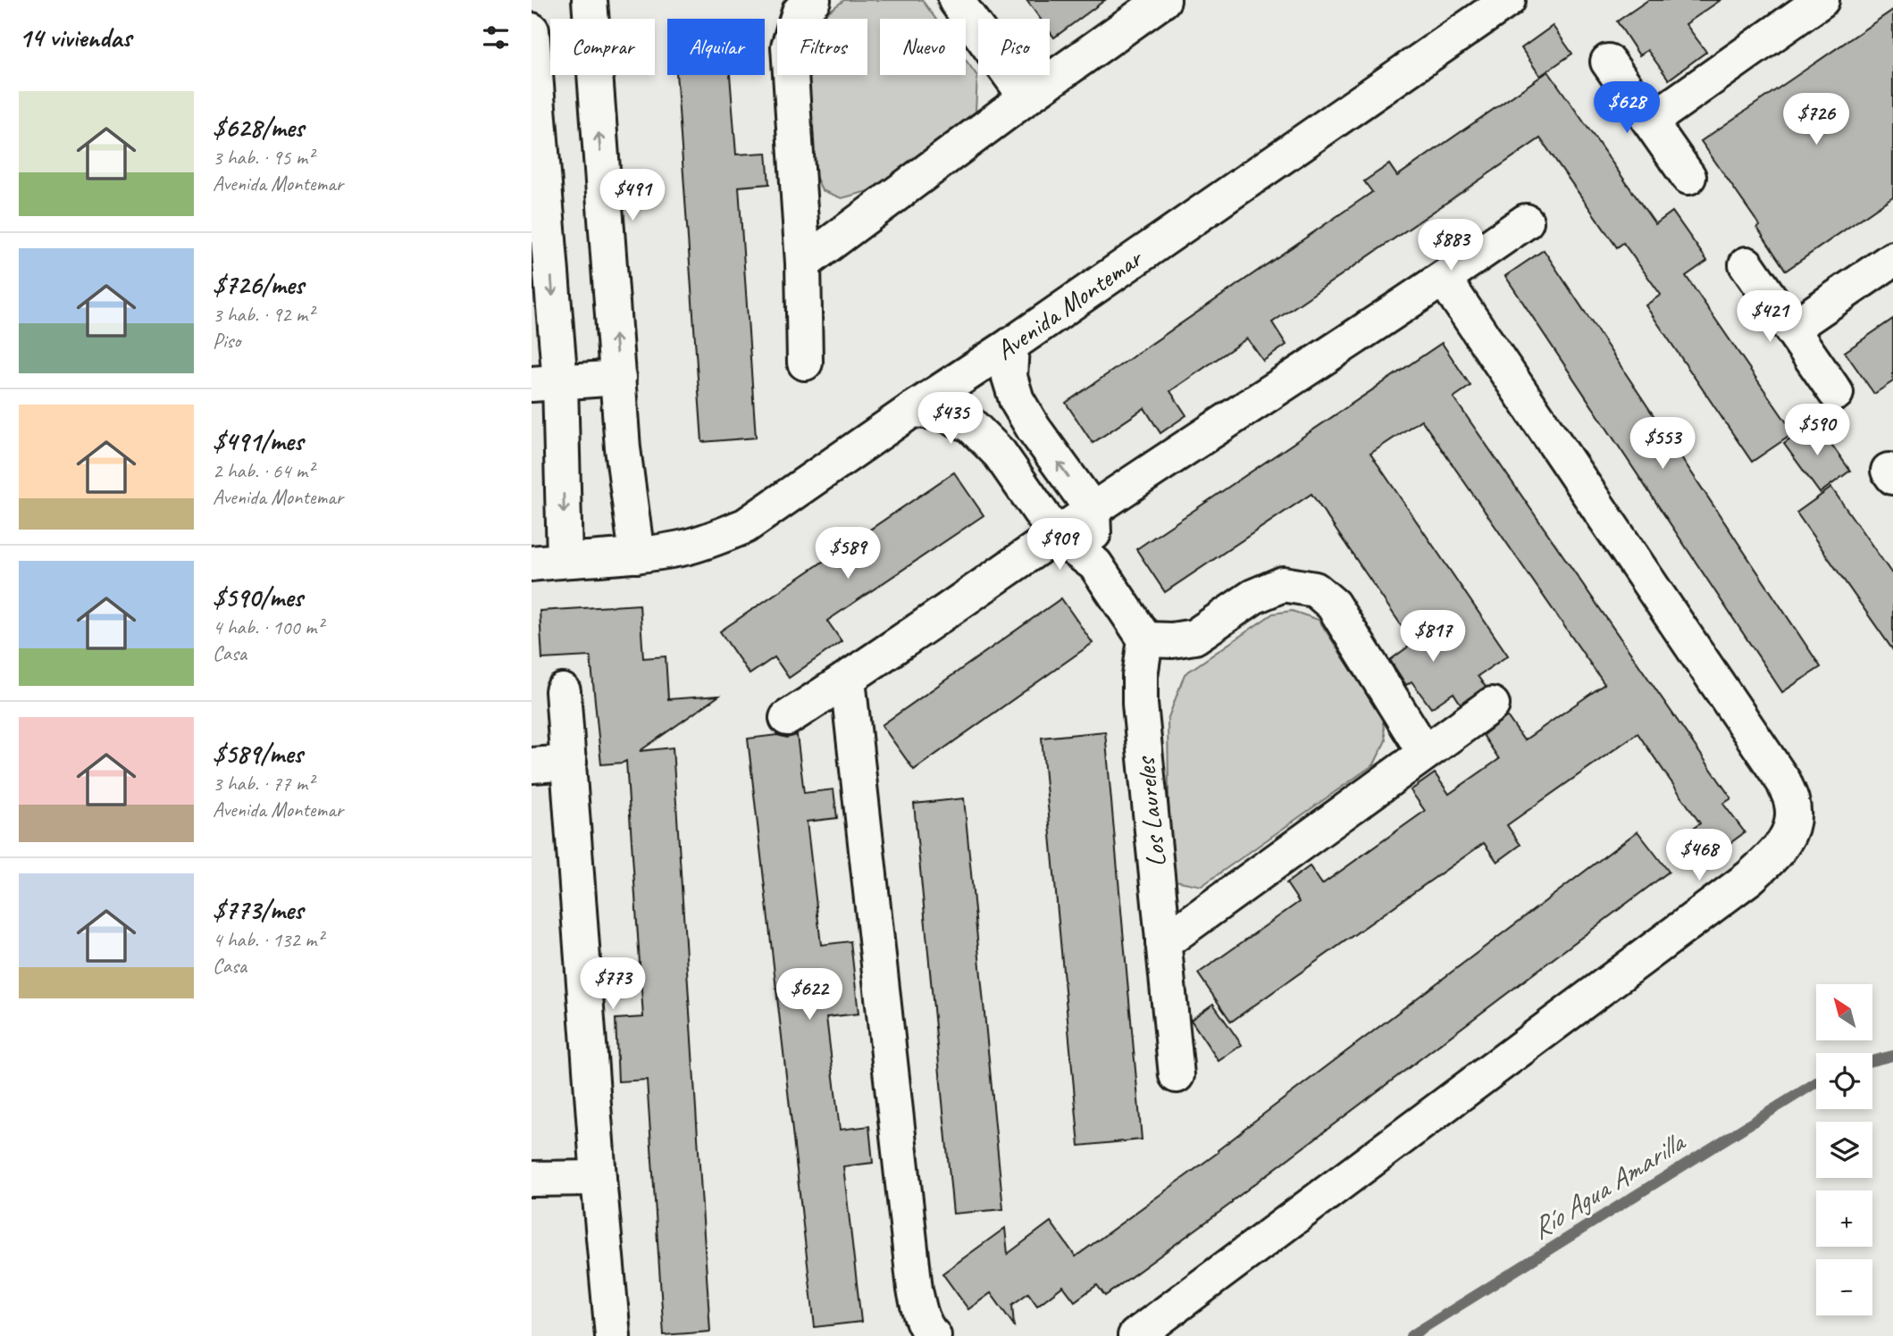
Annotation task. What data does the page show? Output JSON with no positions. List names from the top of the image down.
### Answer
{
  "streets": {
    "street": ["Avenida Montemar", "Los Laureles"]
  },
  "water": ["Río Agua Amarilla"],
  "north": "top left",
  "page": {
    "heading": "14 viviendas",
    "chip": [
      "Comprar",
      "Alquilar",
      "Filtros",
      "Nuevo",
      "Piso"
    ],
    "list": [
      {
        "name": "$628/mes",
        "note": "3 hab. · 95 m² · Avenida Montemar"
      },
      {
        "name": "$726/mes",
        "note": "3 hab. · 92 m² · Piso"
      },
      {
        "name": "$491/mes",
        "note": "2 hab. · 64 m² · Avenida Montemar"
      },
      {
        "name": "$590/mes",
        "note": "4 hab. · 100 m² · Casa"
      },
      {
        "name": "$589/mes",
        "note": "3 hab. · 77 m² · Avenida Montemar"
      },
      {
        "name": "$773/mes",
        "note": "4 hab. · 132 m² · Casa"
      }
    ],
    "price": [
      "$628",
      "$726",
      "$491",
      "$883",
      "$421",
      "$435",
      "$590",
      "$553",
      "$909",
      "$589",
      "$817",
      "$468",
      "$773",
      "$622"
    ],
    "map_buttons": ["+", "−"]
  }
}
